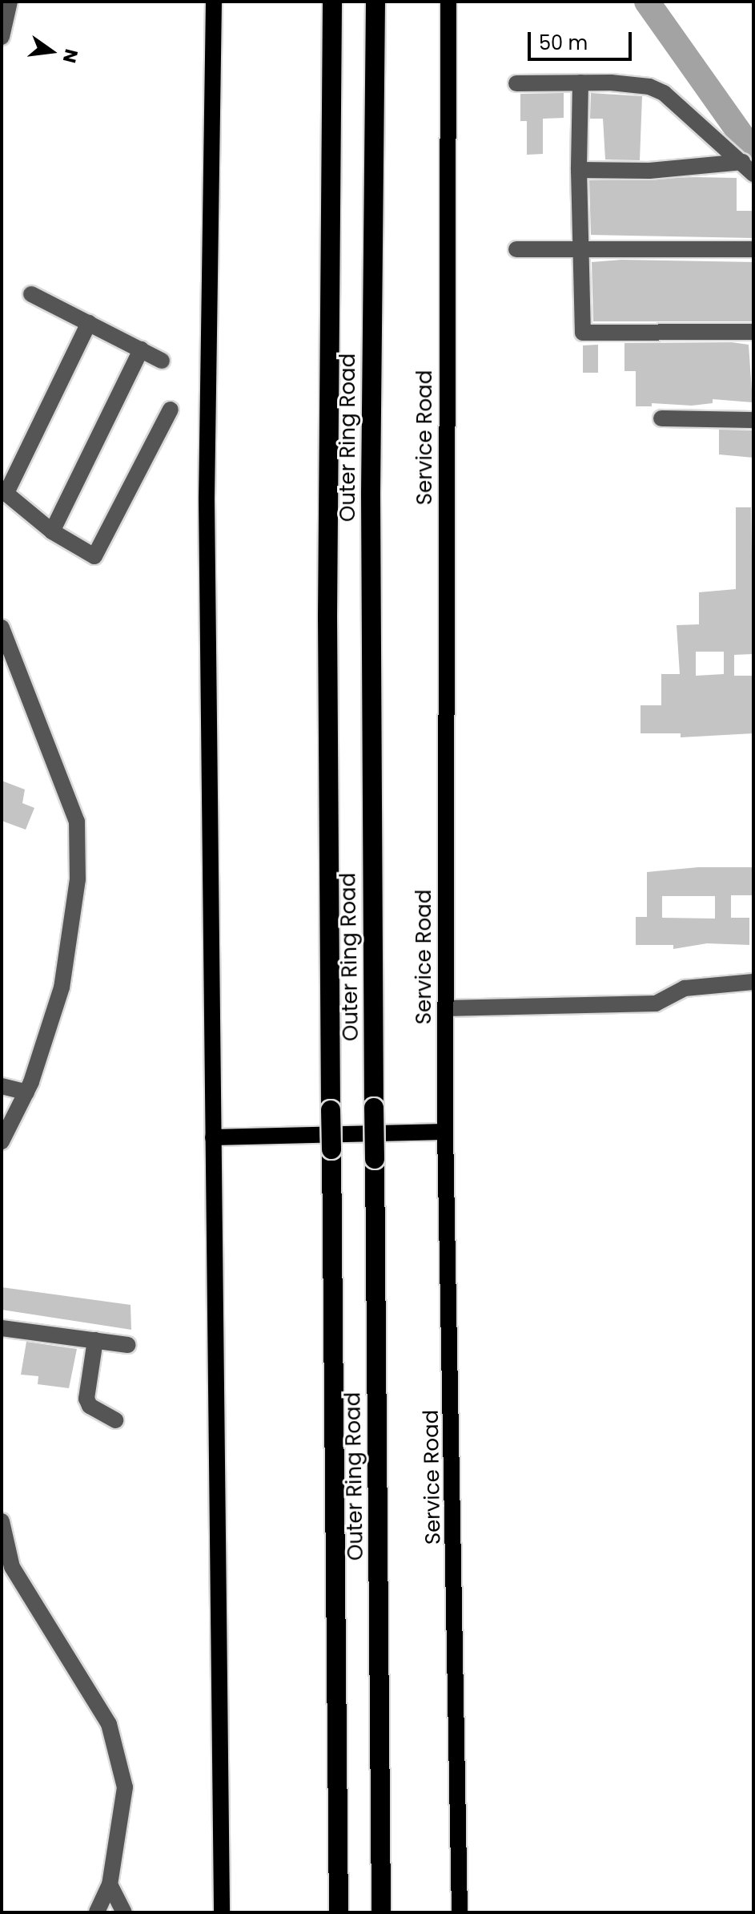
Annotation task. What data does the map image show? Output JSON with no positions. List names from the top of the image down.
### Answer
{
  "streets": {
    "highway": ["Outer Ring Road"],
    "main road": ["Service Road"]
  },
  "scale_bar": "50 m",
  "north": "right"
}
